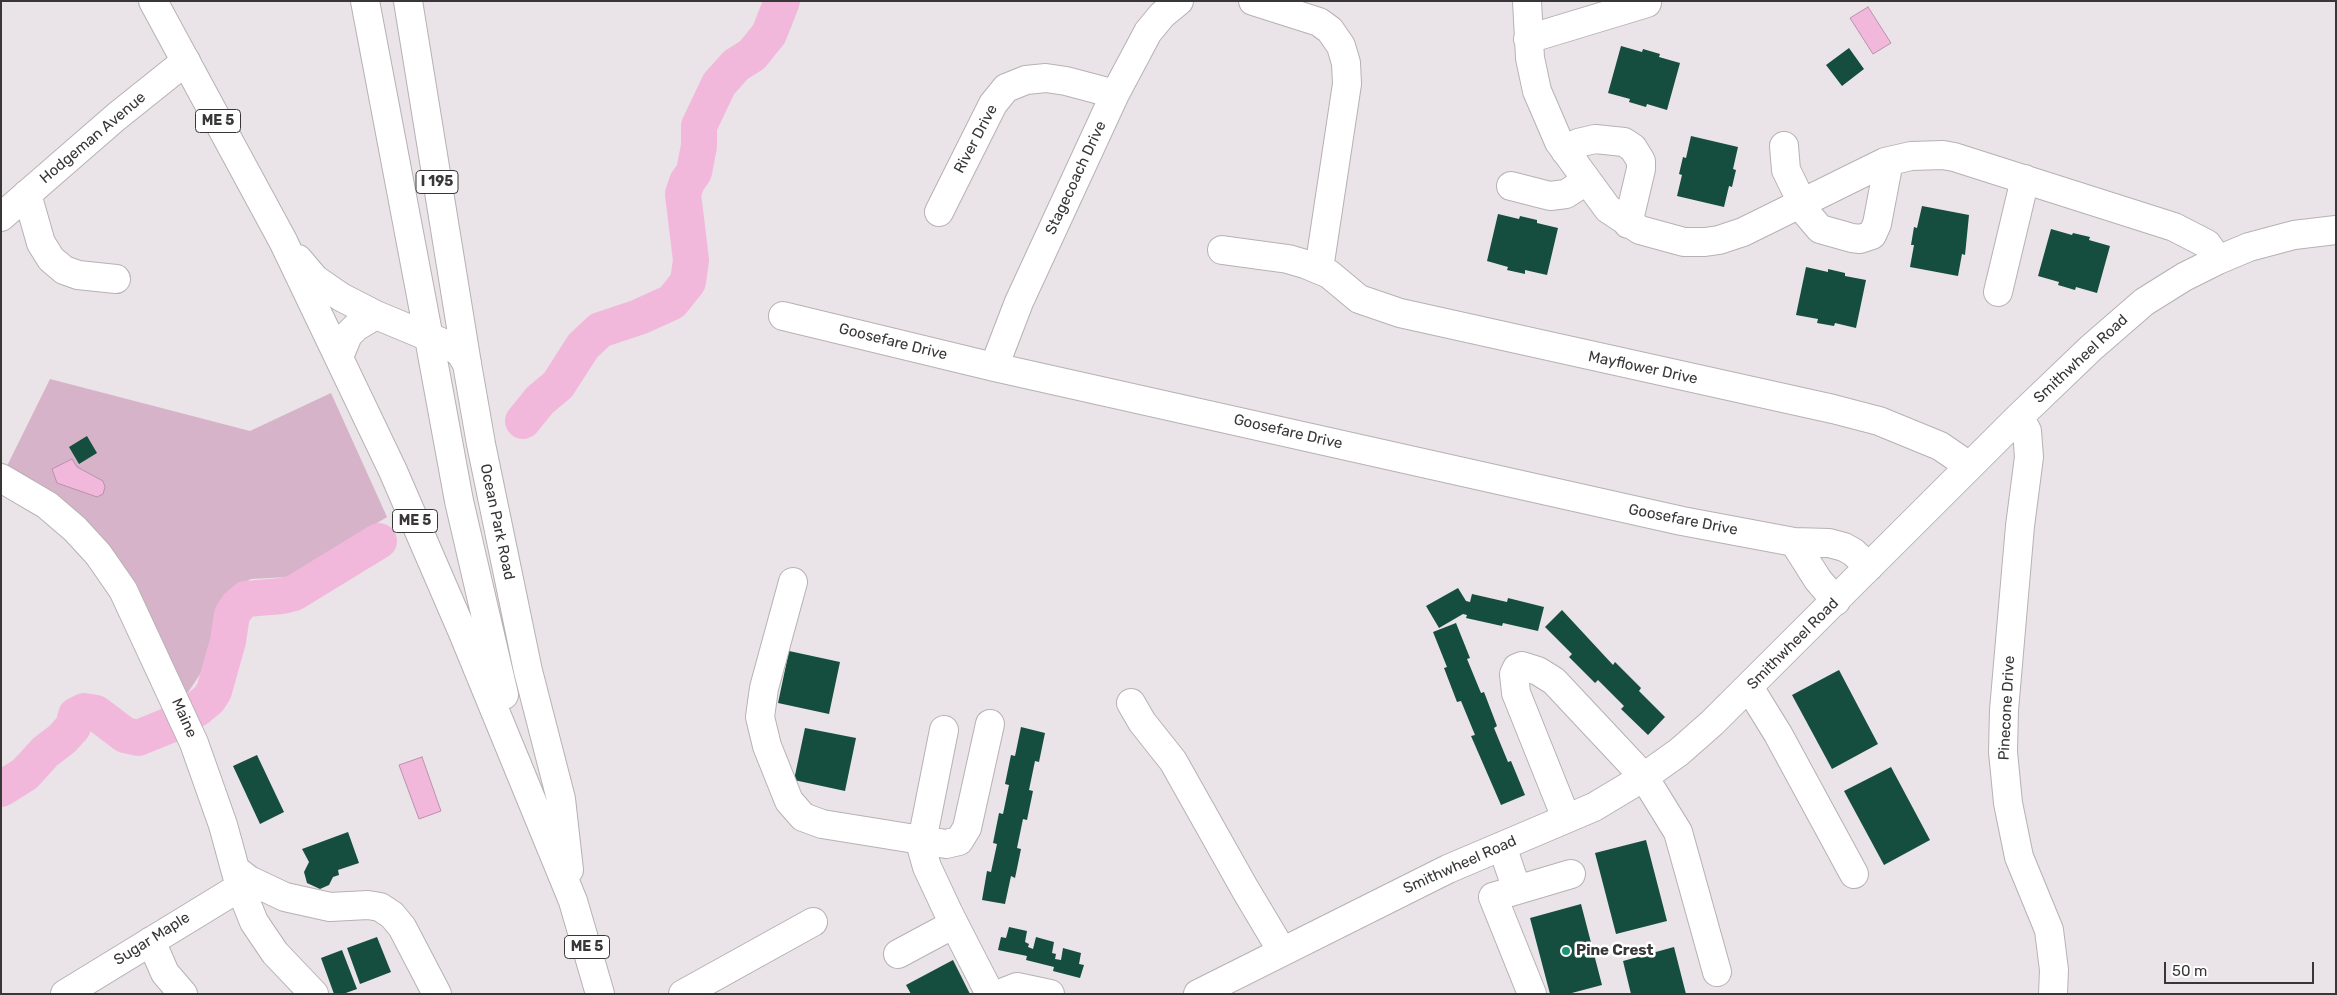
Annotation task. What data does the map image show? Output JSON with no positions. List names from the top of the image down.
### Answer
{
  "streets": {
    "main road": [
      "ME 5",
      "Hodgeman Avenue",
      "River Drive",
      "Stagecoach Drive",
      "I 195",
      "Goosefare Drive",
      "Smithwheel Road",
      "Mayflower Drive",
      "Ocean Park Road",
      "Pinecone Drive",
      "Maine",
      "Sugar Maple"
    ]
  },
  "crossings": [
    ["Hodgeman Avenue", "Ocean Park Road"],
    ["River Drive", "Stagecoach Drive"],
    ["Stagecoach Drive", "Goosefare Drive"],
    ["I 195", "Ocean Park Road"],
    ["Goosefare Drive", "Smithwheel Road"],
    ["Smithwheel Road", "Mayflower Drive"],
    ["Smithwheel Road", "Pinecone Drive"],
    ["Maine", "Sugar Maple"]
  ],
  "places": ["Pine Crest"],
  "scale_bar": "50 m"
}
